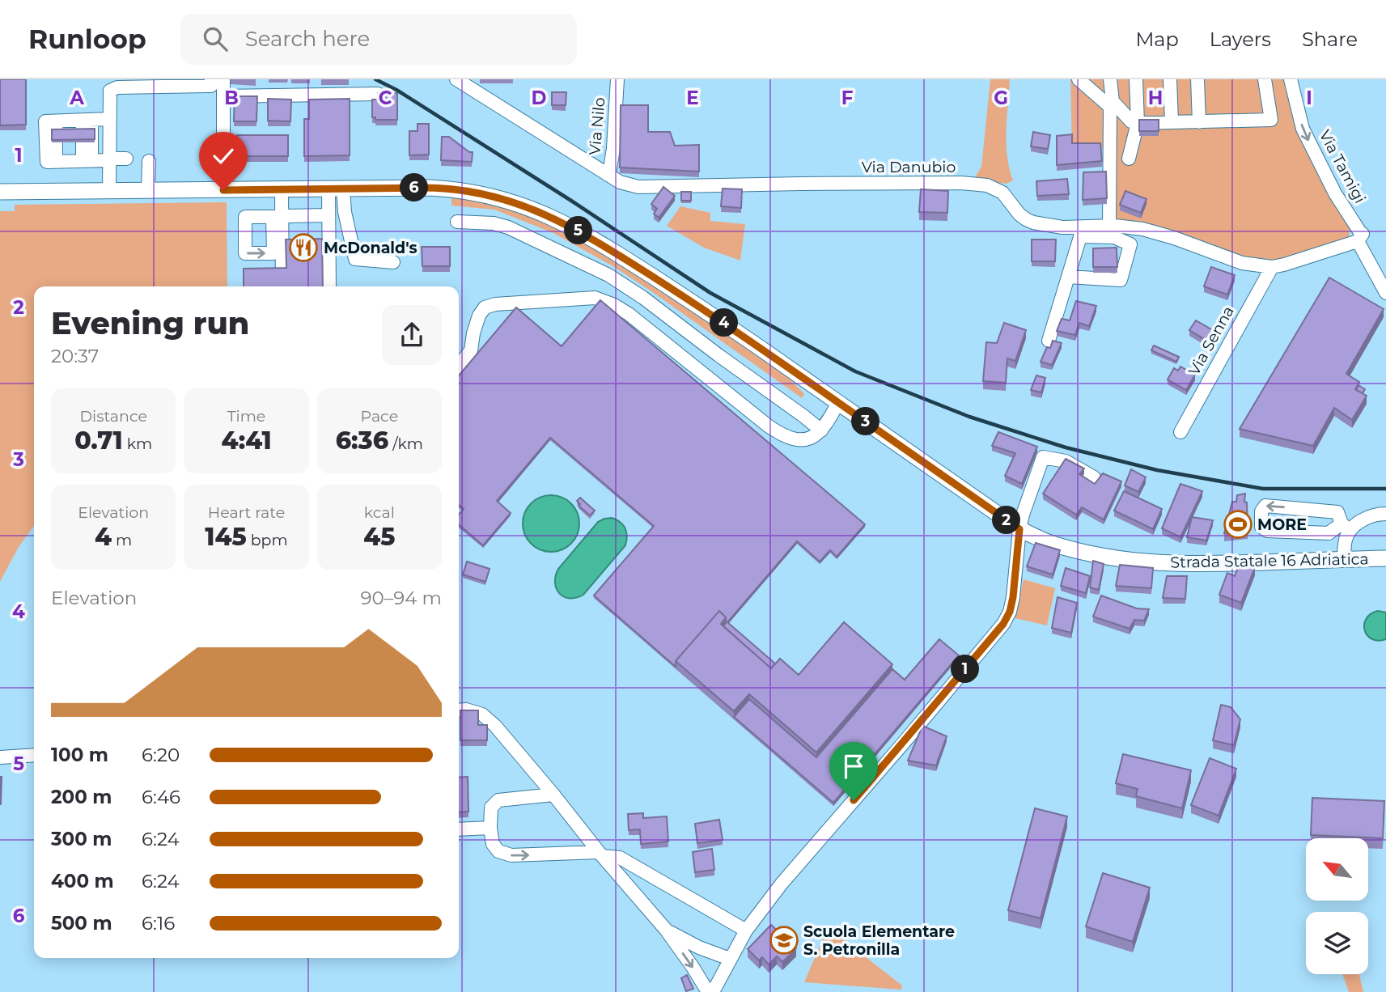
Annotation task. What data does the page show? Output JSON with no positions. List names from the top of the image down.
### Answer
{
  "streets": {
    "main road": ["Strada Statale 16 Adriatica"],
    "street": [
      "Via Nilo",
      "Via Danubio",
      "Via Tamigi",
      "Via Senna"
    ]
  },
  "crossings": [
    ["Via Nilo", "Via Danubio"],
    ["Via Danubio", "Via Tamigi"],
    ["Via Danubio", "Via Senna"]
  ],
  "one_way": ["Via Tamigi"],
  "places": {
    "restaurant": ["McDonald's"],
    "sports": ["MORE"],
    "school or university": ["Scuola Elementare S. Petronilla"]
  },
  "north": "top left",
  "page": {
    "header": "Runloop",
    "search": "Search here",
    "nav": ["Map", "Layers", "Share"],
    "pins": [
      "6",
      "5",
      "4",
      "3",
      "2",
      "1"
    ],
    "heading": ["Evening run", "20:37"],
    "stats": [
      ["Distance", "0.71 km"],
      ["Time", "4:41"],
      ["Pace", "6:36 /km"],
      ["Elevation", "4 m"],
      ["Heart rate", "145 bpm"],
      ["kcal", "45"]
    ],
    "chart": ["Elevation", "90–94 m"],
    "list": [
      {
        "name": "100 m",
        "note": "6:20"
      },
      {
        "name": "200 m",
        "note": "6:46"
      },
      {
        "name": "300 m",
        "note": "6:24"
      },
      {
        "name": "400 m",
        "note": "6:24"
      },
      {
        "name": "500 m",
        "note": "6:16"
      }
    ]
  },
  "grid": {
    "columns": [
      "A",
      "B",
      "C",
      "D",
      "E",
      "F",
      "G",
      "H",
      "I"
    ],
    "rows": [
      "1",
      "2",
      "3",
      "4",
      "5",
      "6"
    ]
  }
}
